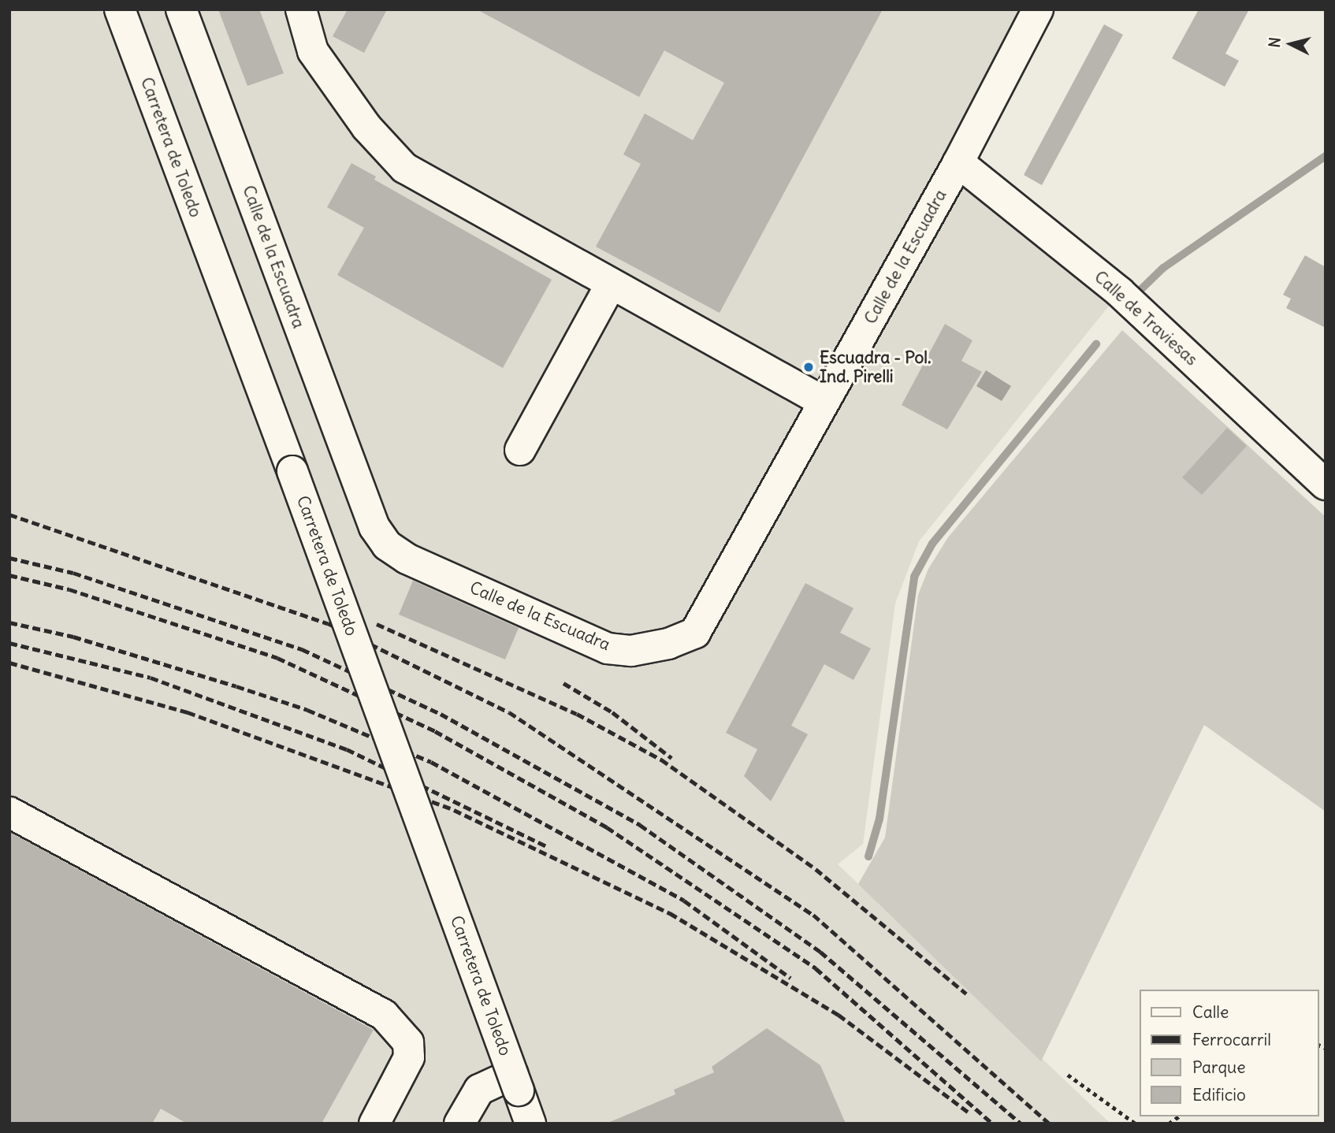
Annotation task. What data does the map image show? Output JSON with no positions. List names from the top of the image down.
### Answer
{
  "streets": {
    "street": ["Carretera de Toledo", "Calle de la Escuadra", "Calle de Traviesas"]
  },
  "crossings": [
    ["Calle de la Escuadra", "Calle de Traviesas"]
  ],
  "places": ["Escuadra - Pol. Ind. Pirelli"],
  "legend": [
    "Calle",
    "Ferrocarril",
    "Parque",
    "Edificio"
  ],
  "north": "left"
}
